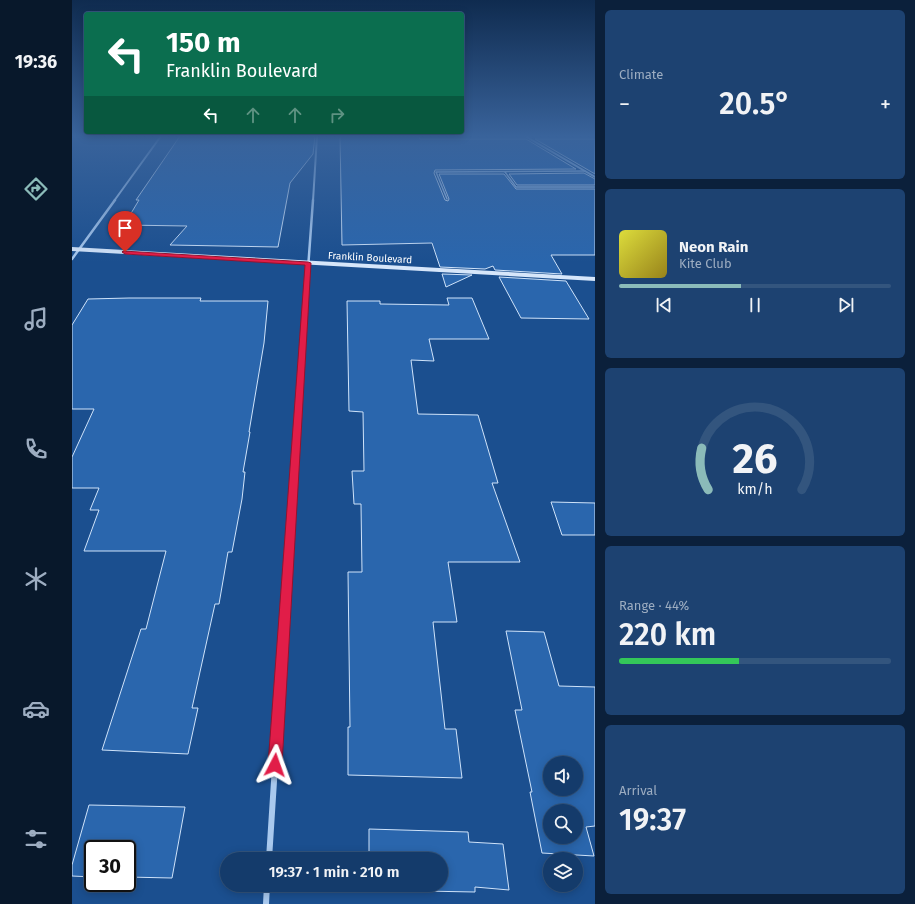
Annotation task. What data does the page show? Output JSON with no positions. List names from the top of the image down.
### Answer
{
  "streets": {
    "street": ["Franklin Boulevard"]
  },
  "page": {
    "tabs": "19:36",
    "tile": [
      "Climate",
      ["Range · 44%", "220 km"],
      ["Arrival", "19:37"]
    ],
    "turn": ["150 m", "Franklin Boulevard"],
    "heat": ["−", "20.5°", "+"],
    "song": ["Neon Rain", "Kite Club"],
    "limit": "30",
    "trip": "19:37 · 1 min · 210 m",
    "gauge": ["26", "km/h"]
  }
}
